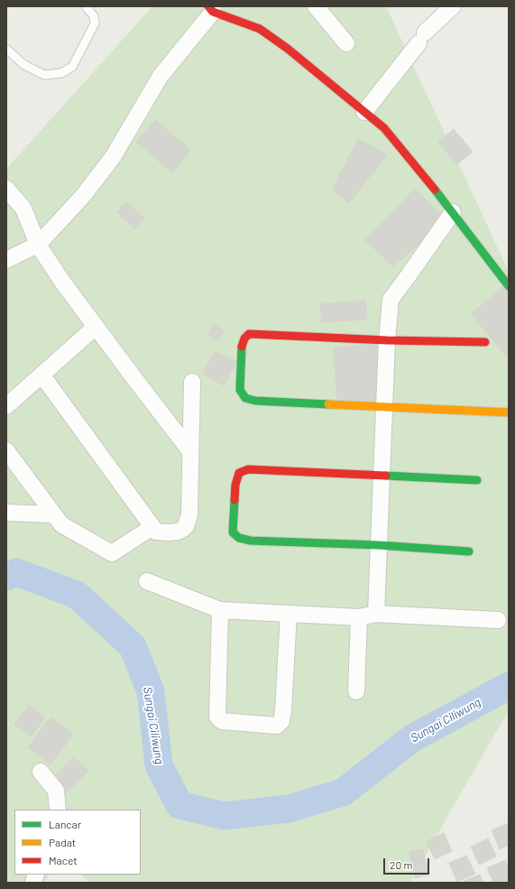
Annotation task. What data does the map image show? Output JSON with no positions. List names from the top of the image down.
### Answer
{
  "water": ["Sungai Ciliwung"],
  "legend": ["Lancar", "Padat", "Macet"],
  "scale_bar": "20 m"
}
